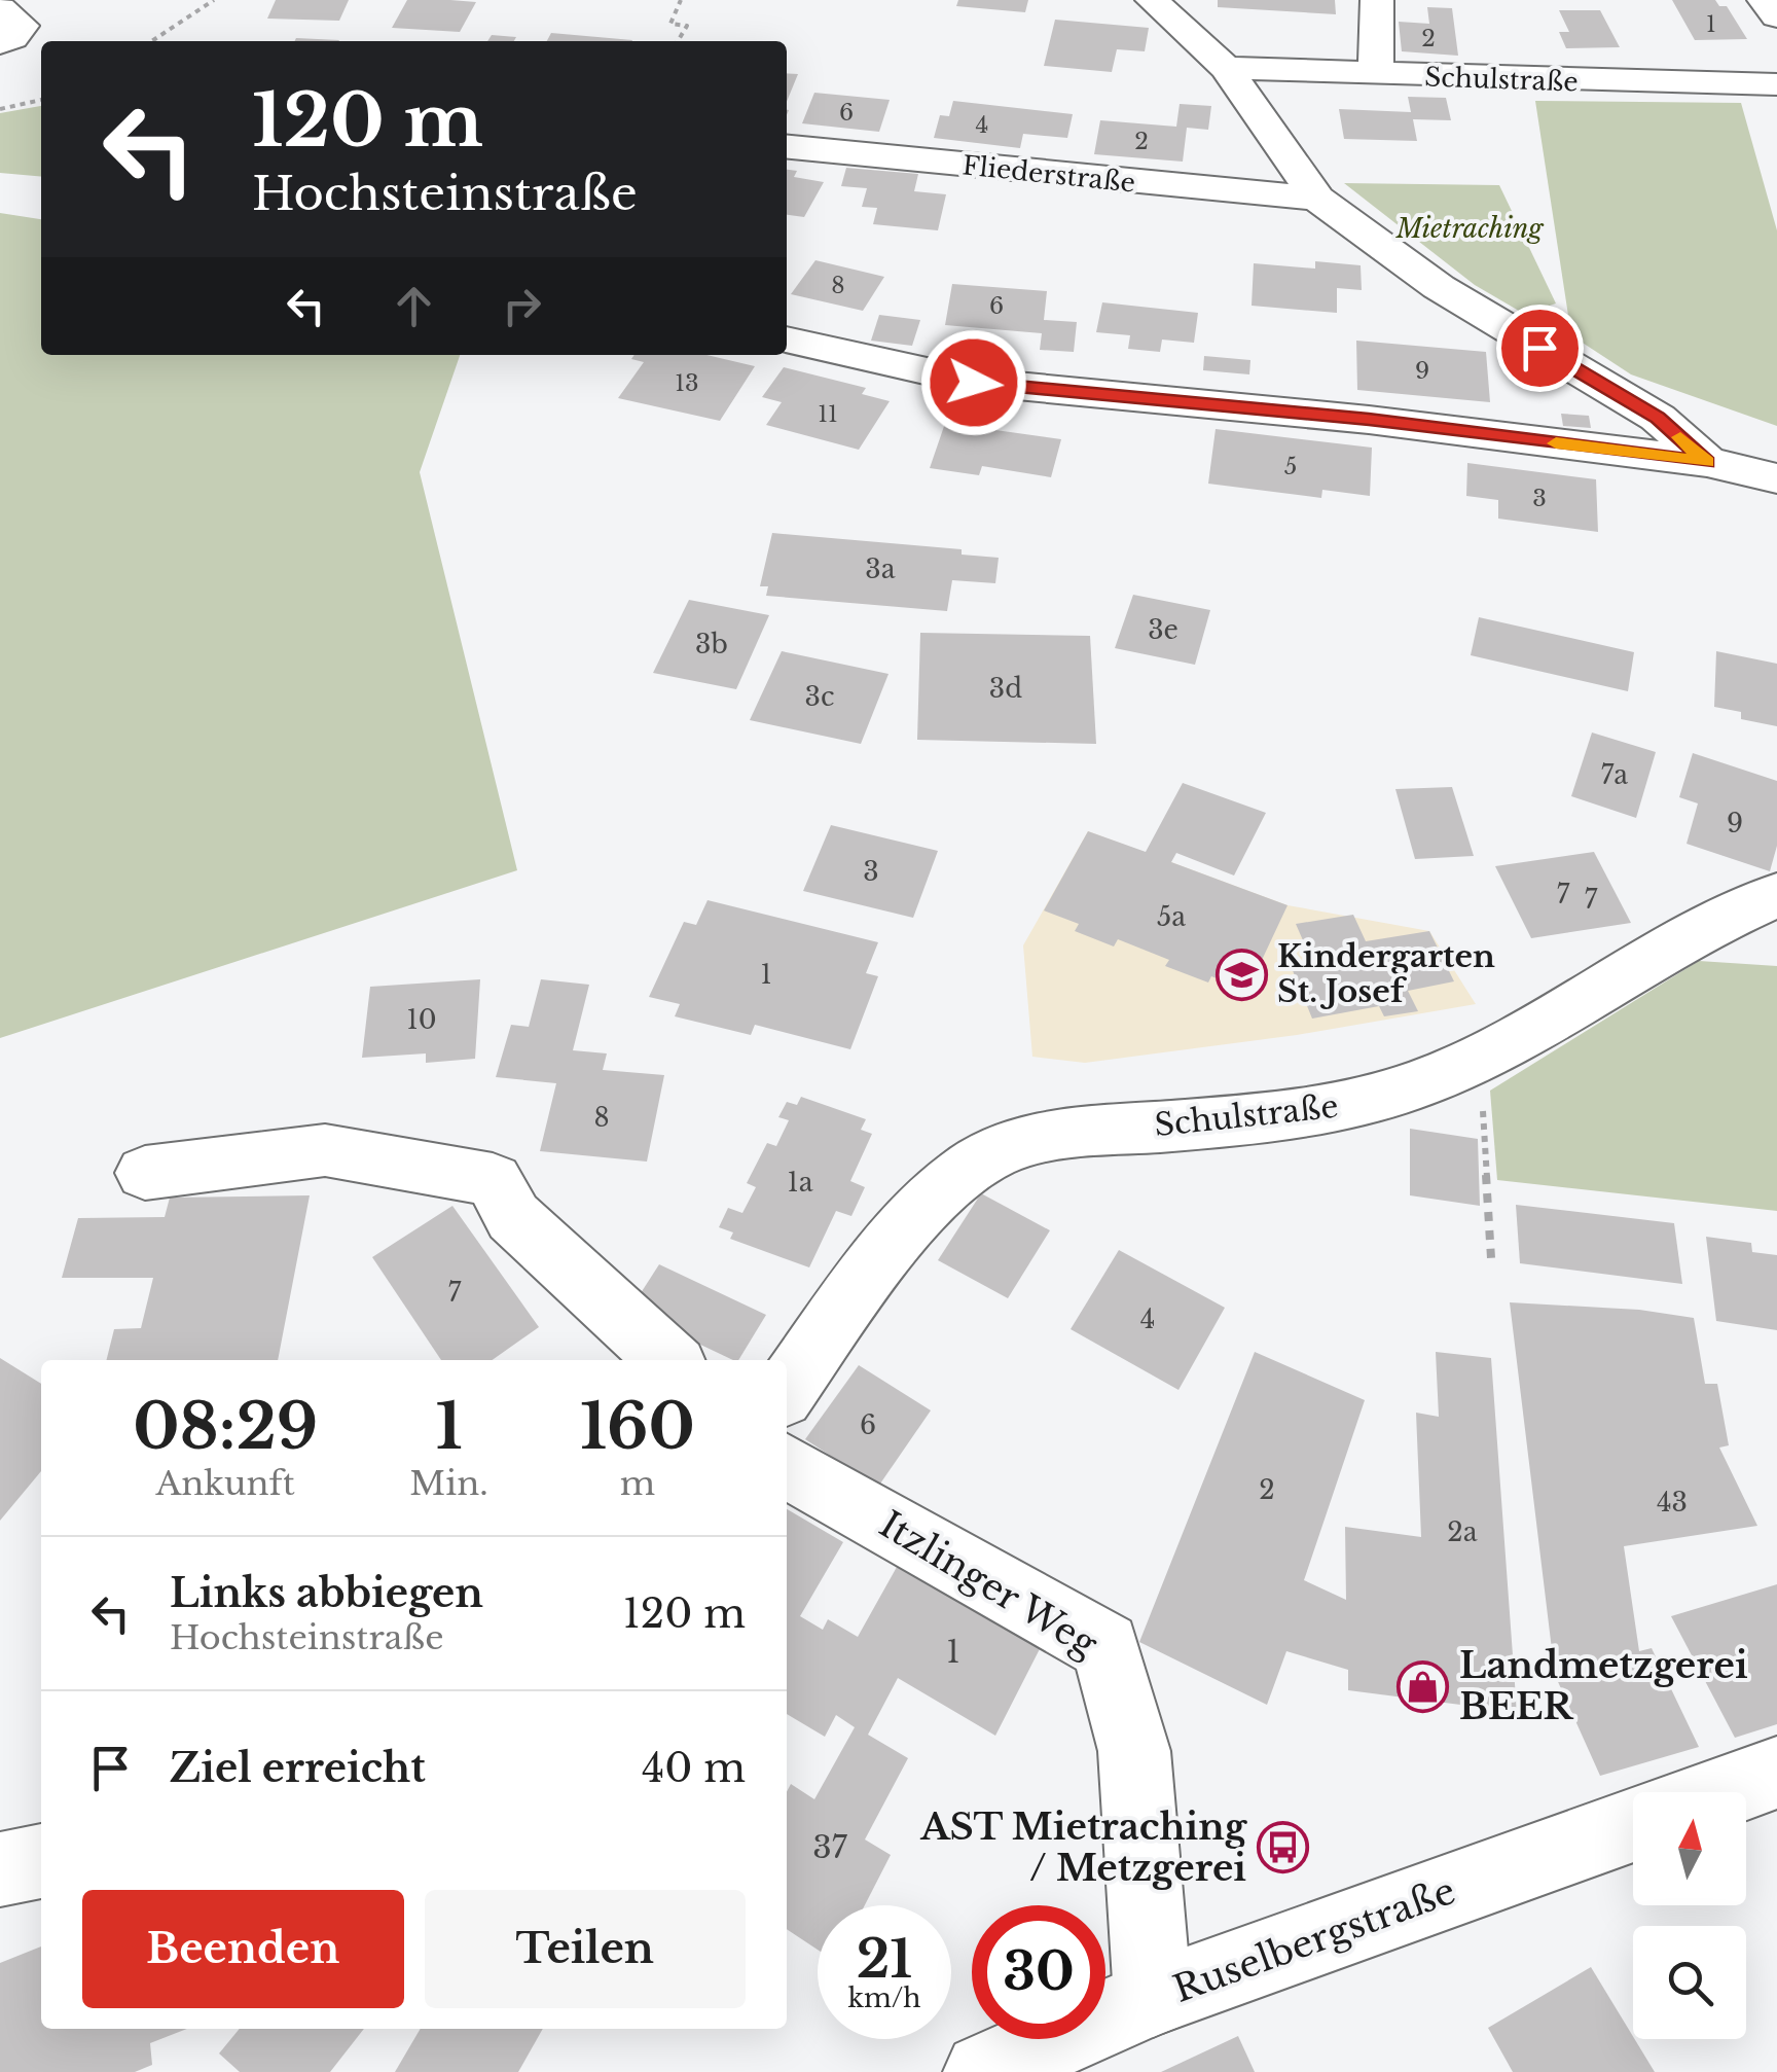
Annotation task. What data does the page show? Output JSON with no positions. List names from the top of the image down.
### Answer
{
  "streets": {
    "street": [
      "Schulstraße",
      "Fliederstraße",
      "Itzlinger Weg",
      "Ruselbergstraße"
    ]
  },
  "crossings": [
    ["Itzlinger Weg", "Ruselbergstraße"]
  ],
  "parks": ["Mietraching"],
  "places": {
    "school or university": ["Kindergarten St. Josef"],
    "shop": ["Landmetzgerei BEER"],
    "bus stop": ["AST Mietraching / Metzgerei"]
  },
  "house_numbers": [
    "1",
    "2",
    "6",
    "4",
    "2",
    "8",
    "6",
    "9",
    "13",
    "11",
    "5",
    "3",
    "3a",
    "3e",
    "3b",
    "3d",
    "3c",
    "7a",
    "9",
    "3",
    "7",
    "7",
    "5a",
    "1",
    "10",
    "8",
    "1a",
    "7",
    "4",
    "6",
    "2",
    "43",
    "2a",
    "1",
    "37"
  ],
  "north": "top",
  "page": {
    "turn": ["120 m", "Hochsteinstraße"],
    "eta": [
      "08:29",
      "Ankunft",
      "1",
      "Min.",
      "160",
      "m"
    ],
    "list": [
      {
        "name": "Links abbiegen",
        "note": "Hochsteinstraße",
        "value": "120 m"
      },
      {
        "name": "Ziel erreicht",
        "value": "40 m"
      }
    ],
    "buttons": ["Beenden", "Teilen"],
    "speed": "21 km/h",
    "limit": "30"
  }
}
